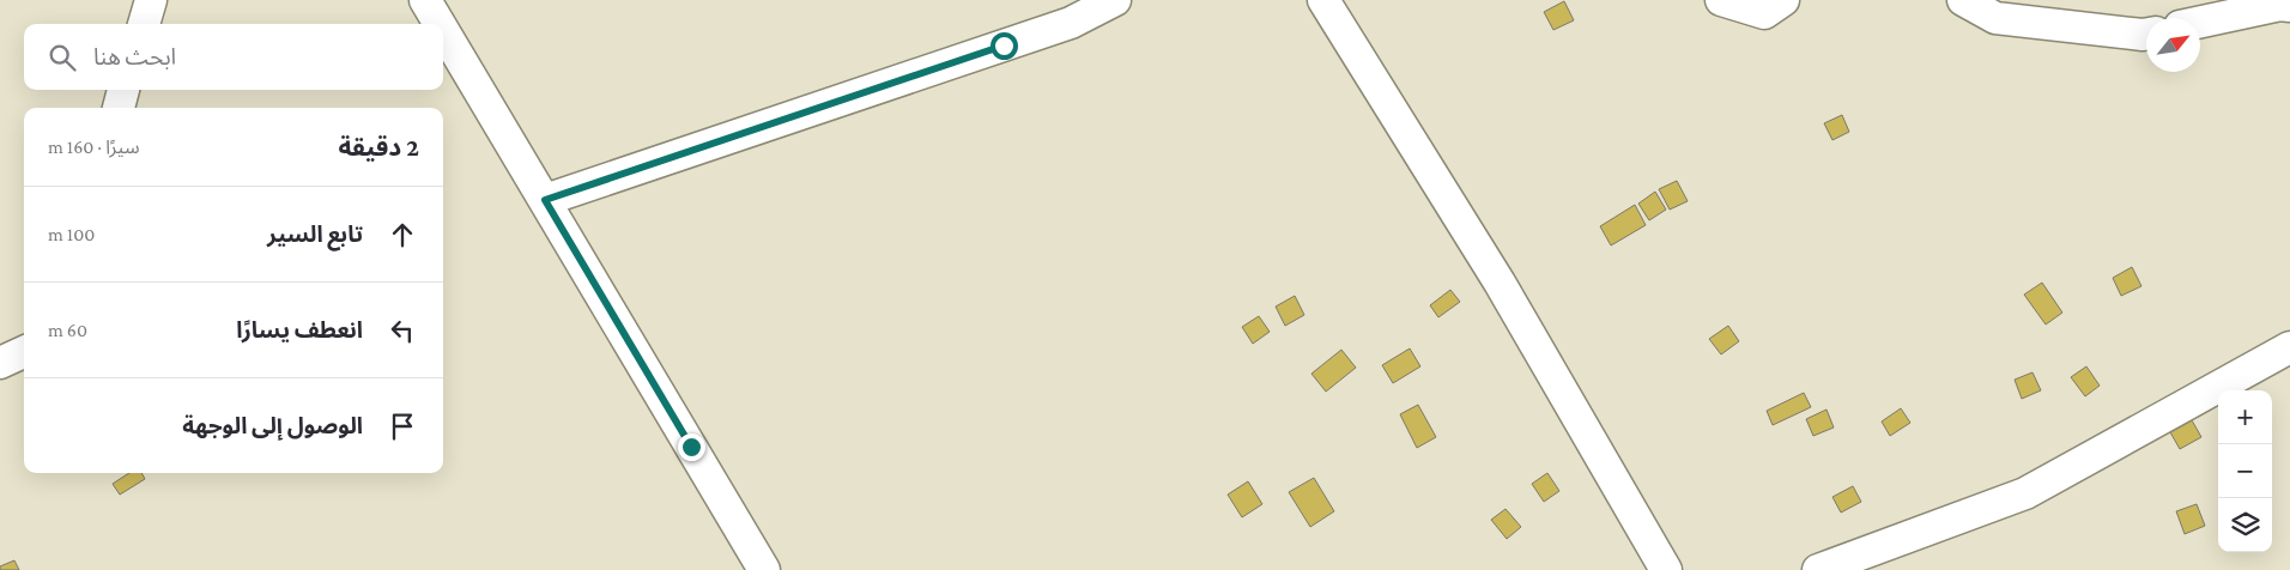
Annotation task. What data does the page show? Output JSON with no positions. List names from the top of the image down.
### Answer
{
  "north": "top right",
  "page": {
    "search": "ابحث هنا",
    "heading": ["2 دقيقة", "سيرًا · 160 m"],
    "list": [
      ["تابع السير", "100 m"],
      ["انعطف يسارًا", "60 m"],
      "الوصول إلى الوجهة"
    ],
    "map_buttons": ["+", "−"]
  }
}
